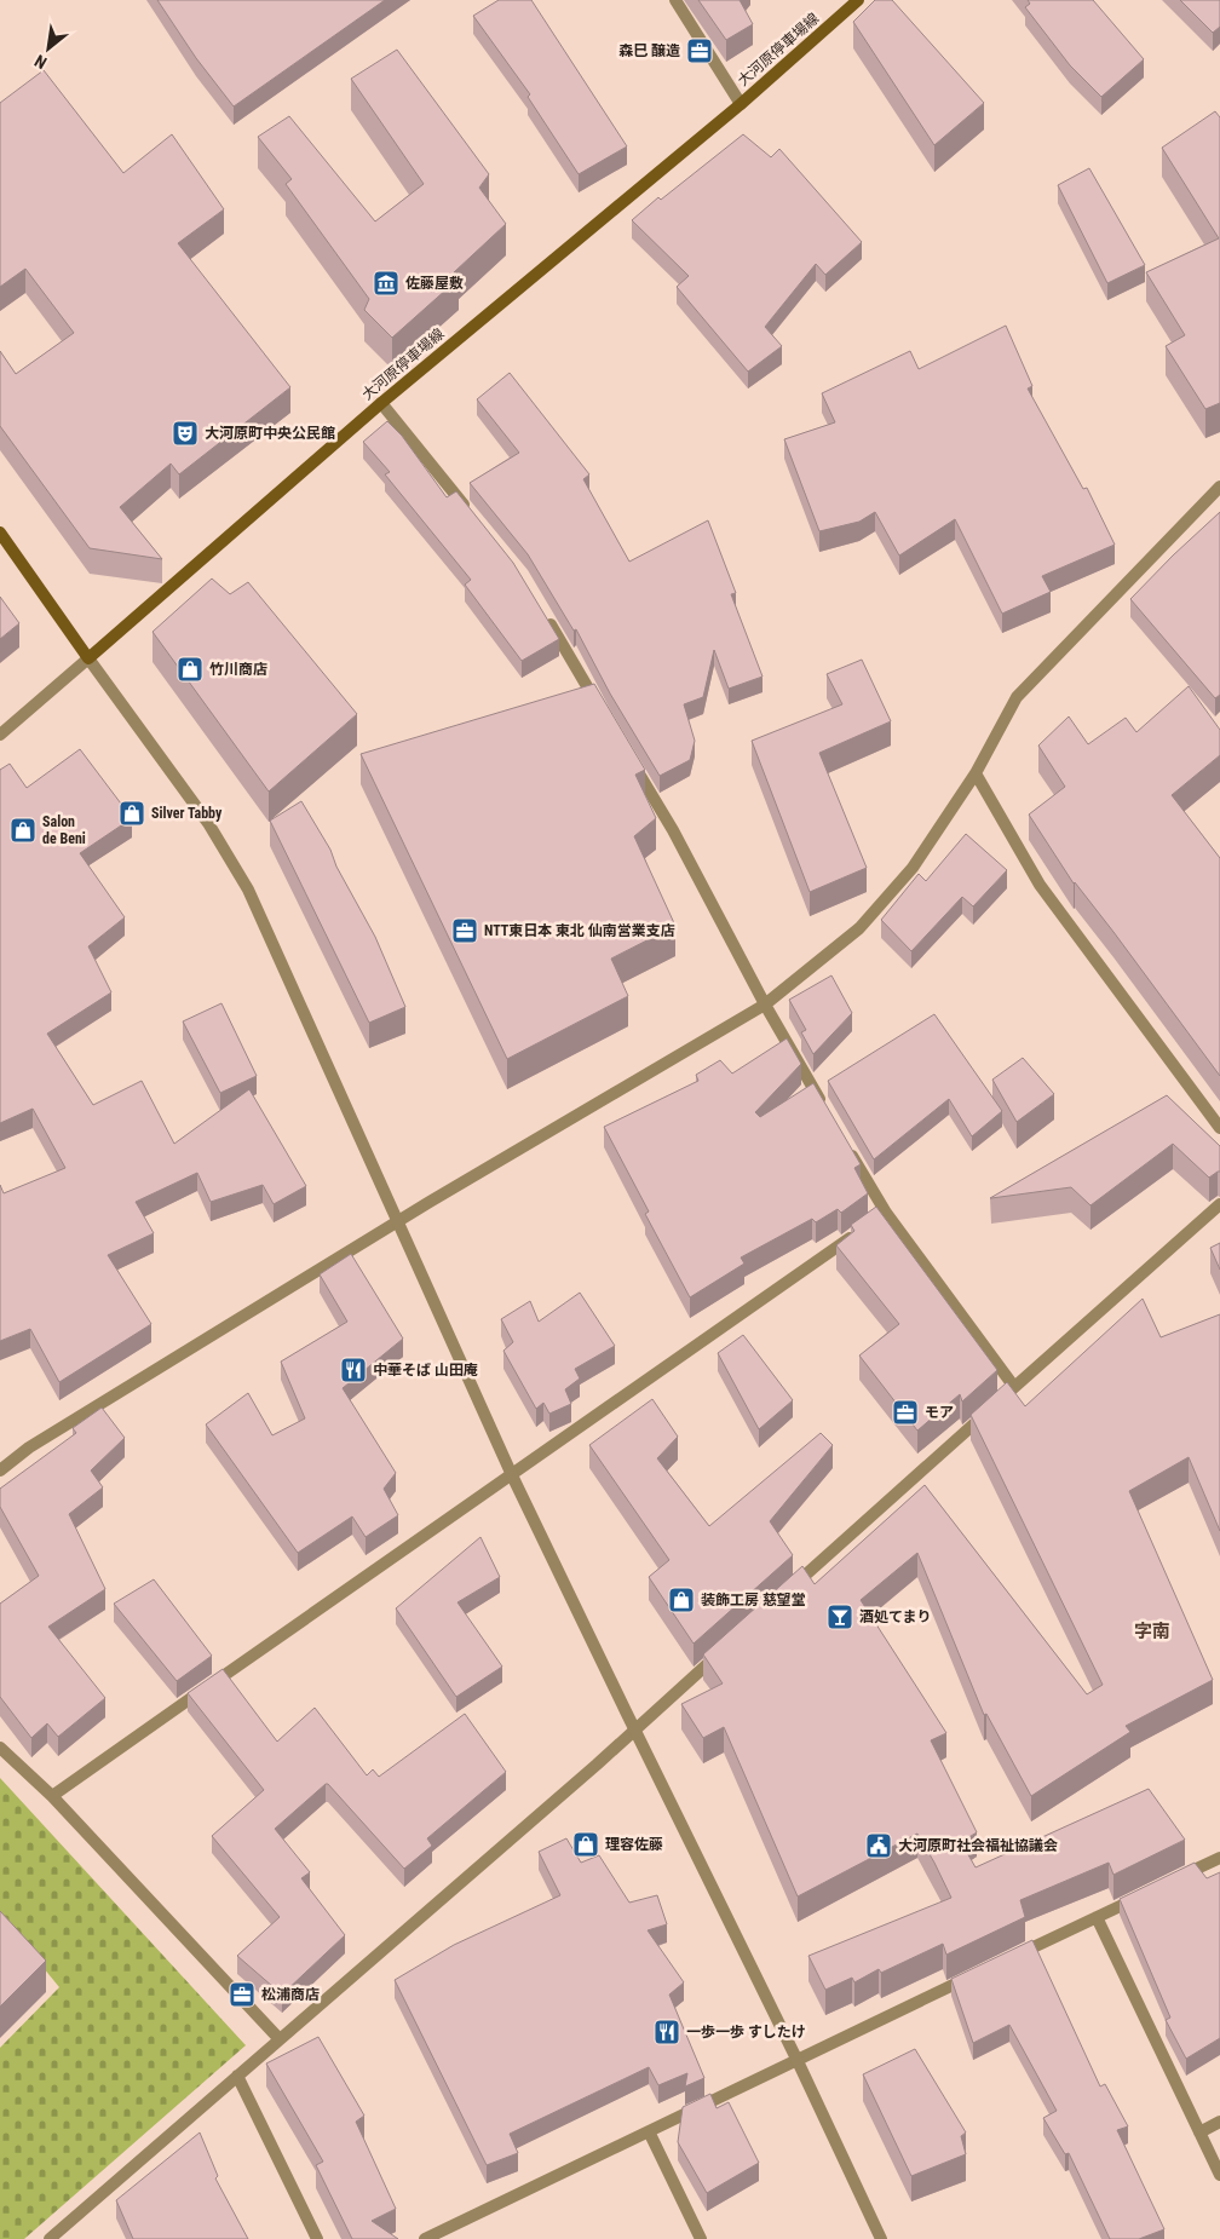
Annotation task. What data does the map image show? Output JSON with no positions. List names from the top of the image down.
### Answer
{
  "streets": {
    "main road": ["大河原停車場線"]
  },
  "districts": ["字南"],
  "places": {
    "office": [
      "森巳 醸造",
      "NTT東日本 東北 仙南営業支店",
      "モア",
      "松浦商店"
    ],
    "museum": ["佐藤屋敷"],
    "theatre": ["大河原町中央公民館"],
    "shop": [
      "竹川商店",
      "Silver Tabby",
      "Salon de Beni",
      "装飾工房 慈望堂",
      "理容佐藤"
    ],
    "restaurant": ["中華そば 山田庵", "一歩一歩 すしたけ"],
    "bar": ["酒処てまり"],
    "public building": ["大河原町社会福祉協議会"]
  },
  "north": "bottom left"
}
